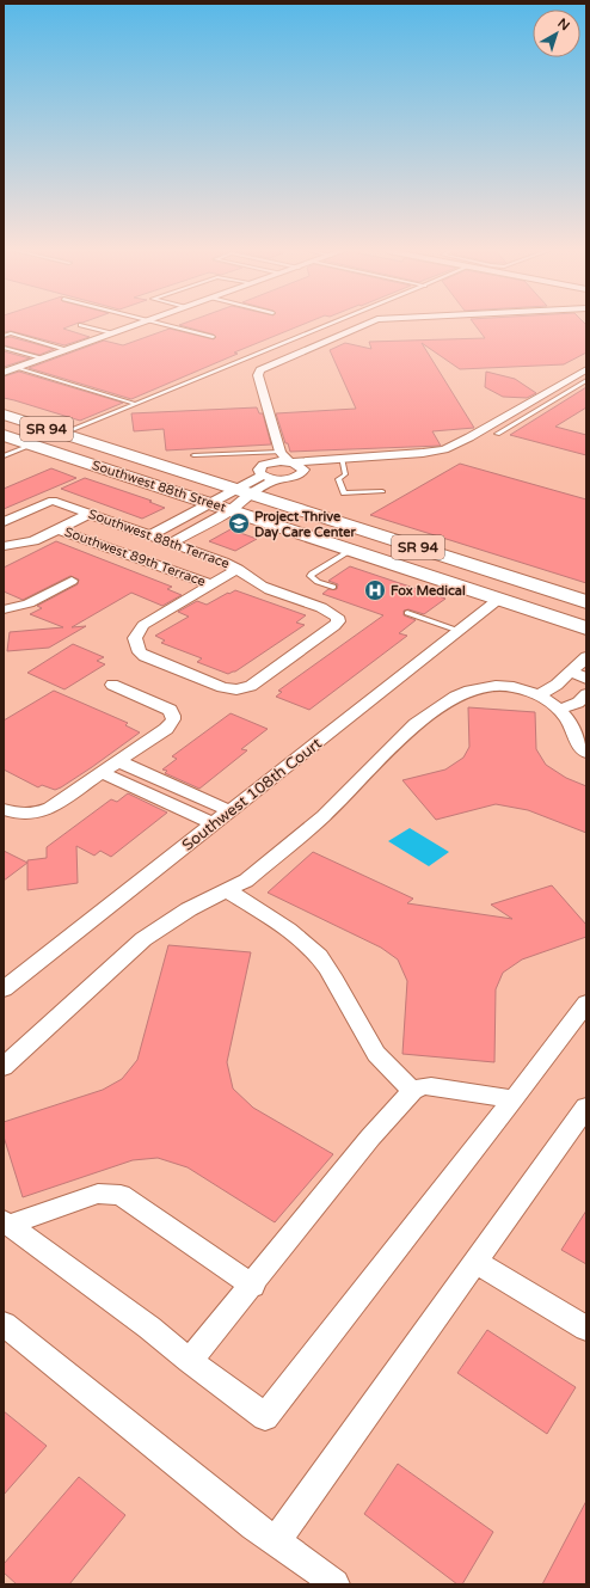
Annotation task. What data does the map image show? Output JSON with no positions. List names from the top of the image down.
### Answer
{
  "streets": {
    "main road": ["SR 94", "Southwest 88th Street"],
    "street": ["Southwest 88th Terrace", "Southwest 89th Terrace", "Southwest 108th Court"]
  },
  "crossings": [
    ["Southwest 88th Street", "Southwest 108th Court"],
    ["Southwest 88th Terrace", "Southwest 89th Terrace"]
  ],
  "places": {
    "school or university": ["Project Thrive Day Care Center"],
    "hospital": ["Fox Medical"]
  },
  "north": "top right"
}
